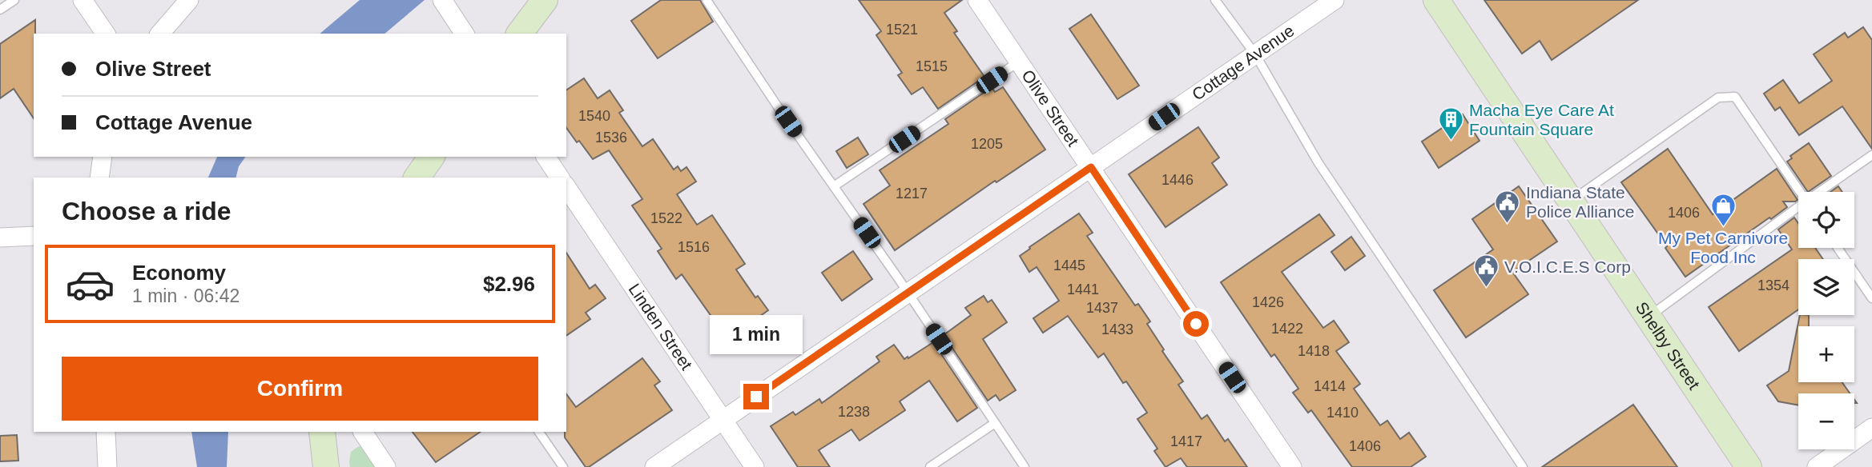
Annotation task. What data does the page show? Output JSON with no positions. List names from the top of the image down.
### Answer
{
  "streets": {
    "main road": ["Shelby Street"],
    "street": ["Cottage Avenue", "Olive Street", "Linden Street"]
  },
  "crossings": [
    ["Cottage Avenue", "Olive Street"],
    ["Cottage Avenue", "Linden Street"]
  ],
  "places": {
    "building": ["Macha Eye Care At Fountain Square"],
    "public building": ["Indiana State Police Alliance", "V.O.I.C.E.S Corp"],
    "shop": ["My Pet Carnivore Food Inc"]
  },
  "house_numbers": [
    "1521",
    "1515",
    "1540",
    "1536",
    "1205",
    "1446",
    "1217",
    "1406",
    "1522",
    "1516",
    "1445",
    "1354",
    "1441",
    "1426",
    "1437",
    "1422",
    "1433",
    "1418",
    "1414",
    "1238",
    "1410",
    "1417",
    "1406"
  ],
  "page": {
    "banner": ["Olive Street", "Cottage Avenue"],
    "heading": "Choose a ride",
    "map_buttons": ["+", "−"],
    "list": [
      {
        "name": "Economy",
        "note": "1 min · 06:42",
        "value": "$2.96"
      }
    ],
    "bubble": "1 min",
    "buttons": "Confirm"
  }
}
